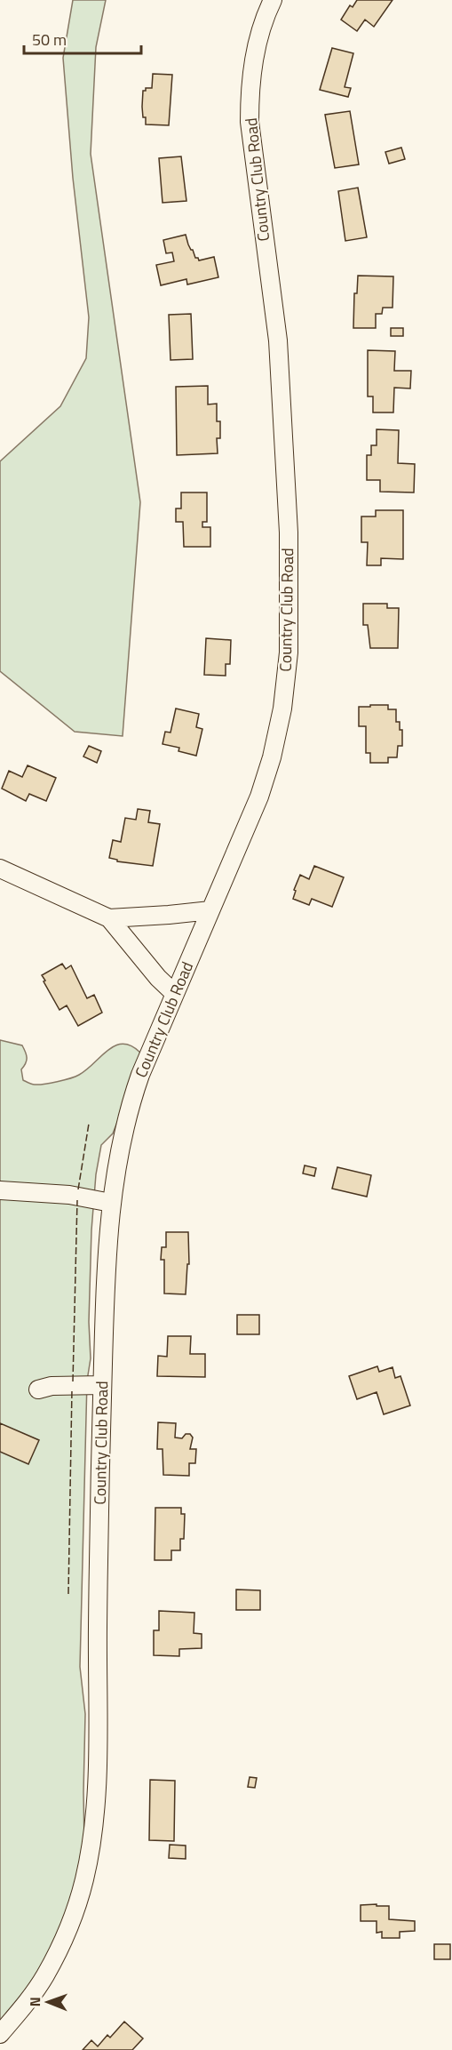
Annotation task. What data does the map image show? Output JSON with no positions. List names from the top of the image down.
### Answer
{
  "streets": {
    "street": ["Country Club Road"]
  },
  "scale_bar": "50 m",
  "north": "left"
}
